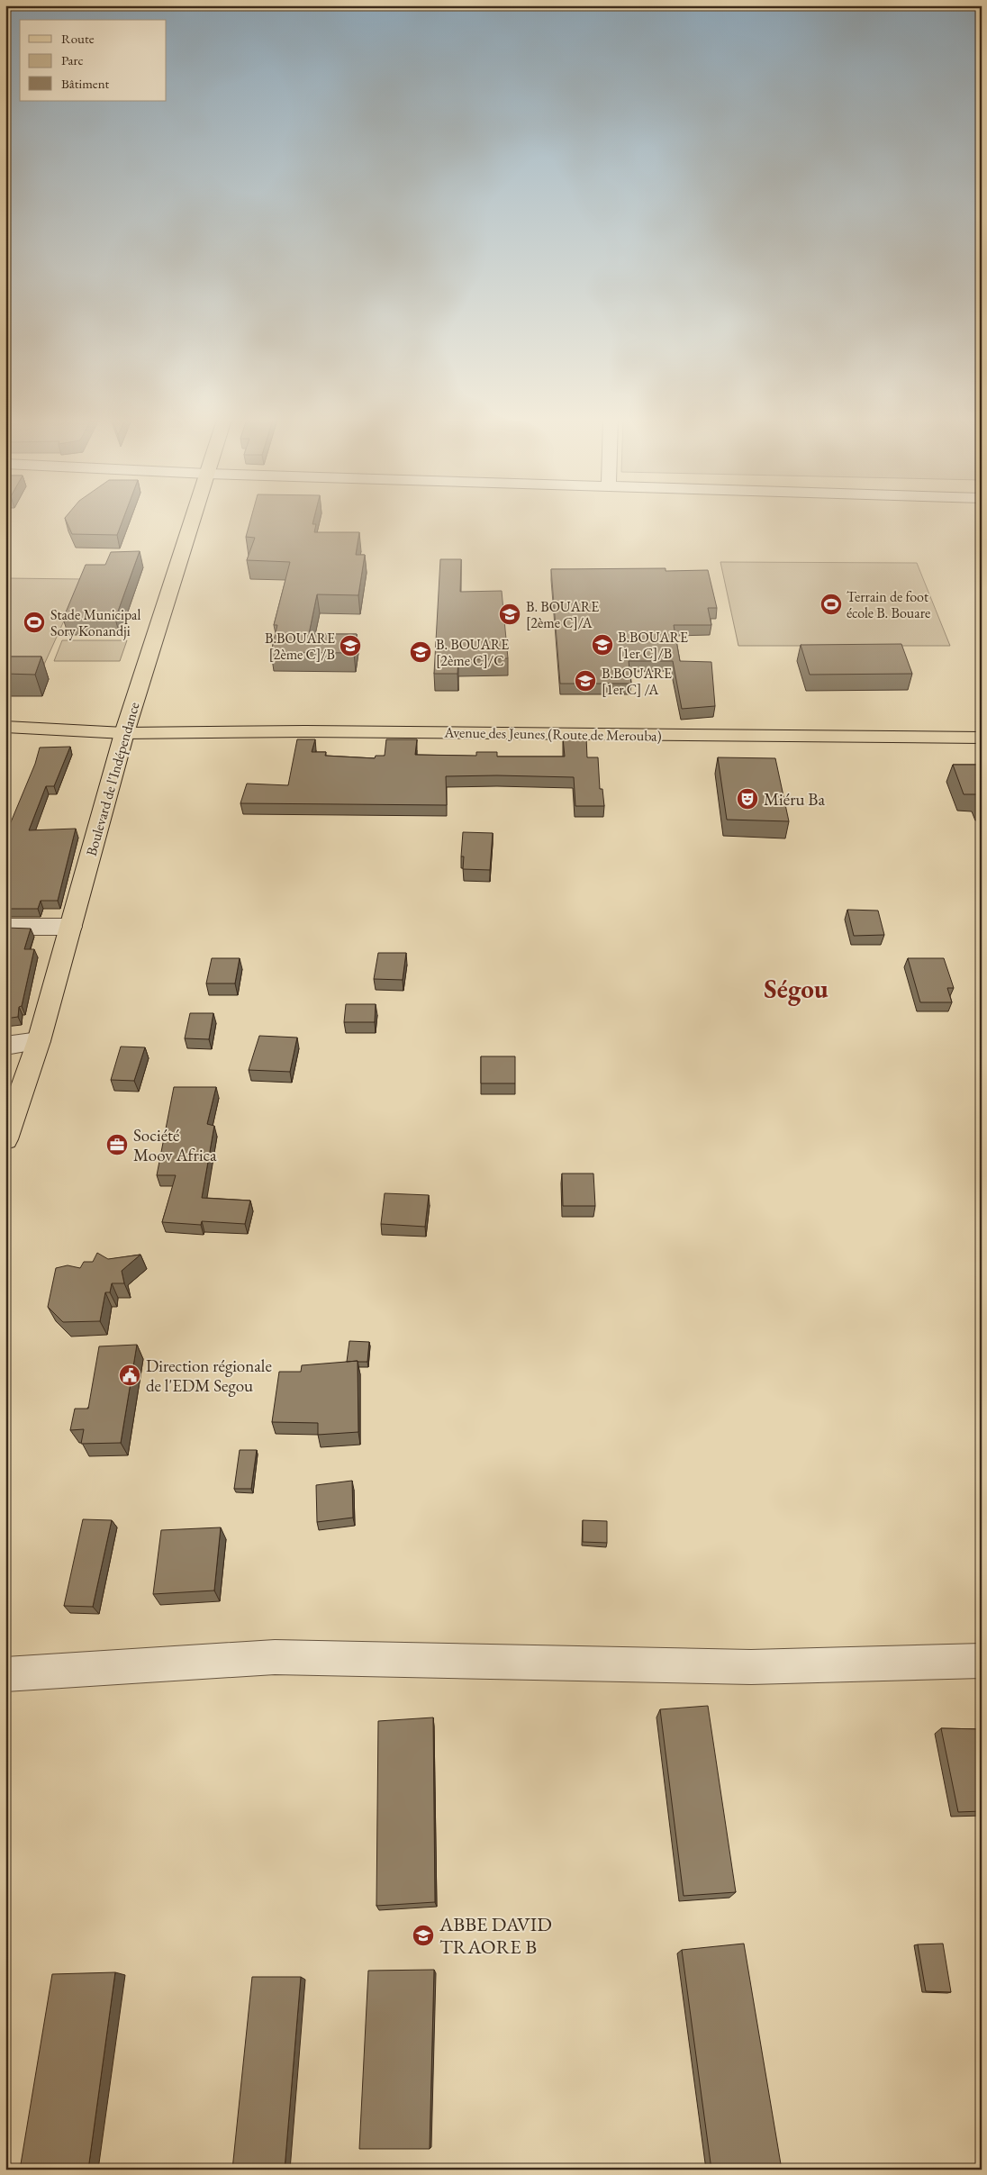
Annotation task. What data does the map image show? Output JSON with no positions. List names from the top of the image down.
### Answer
{
  "streets": {
    "main road": ["Avenue des Jeunes (Route de Merouba)", "Boulevard de l'Indépendance"]
  },
  "crossings": [
    ["Avenue des Jeunes (Route de Merouba)", "Boulevard de l'Indépendance"]
  ],
  "districts": ["Ségou"],
  "places": {
    "sports": ["Terrain de foot école B. Bouare", "Stade Municipal Sory Konandji"],
    "school or university": [
      "B. BOUARE [2ème C]/A",
      "B.BOUARE [1er C]/B",
      "B.BOUARE [2ème C]/B",
      "B. BOUARE [2ème C]/C",
      "B.BOUARE [1er C] /A",
      "ABBE DAVID TRAORE B"
    ],
    "theatre": ["Miéru Ba"],
    "office": ["Société Moov Africa"],
    "public building": ["Direction régionale de l'EDM Segou"]
  },
  "legend": ["Route", "Parc", "Bâtiment"]
}
